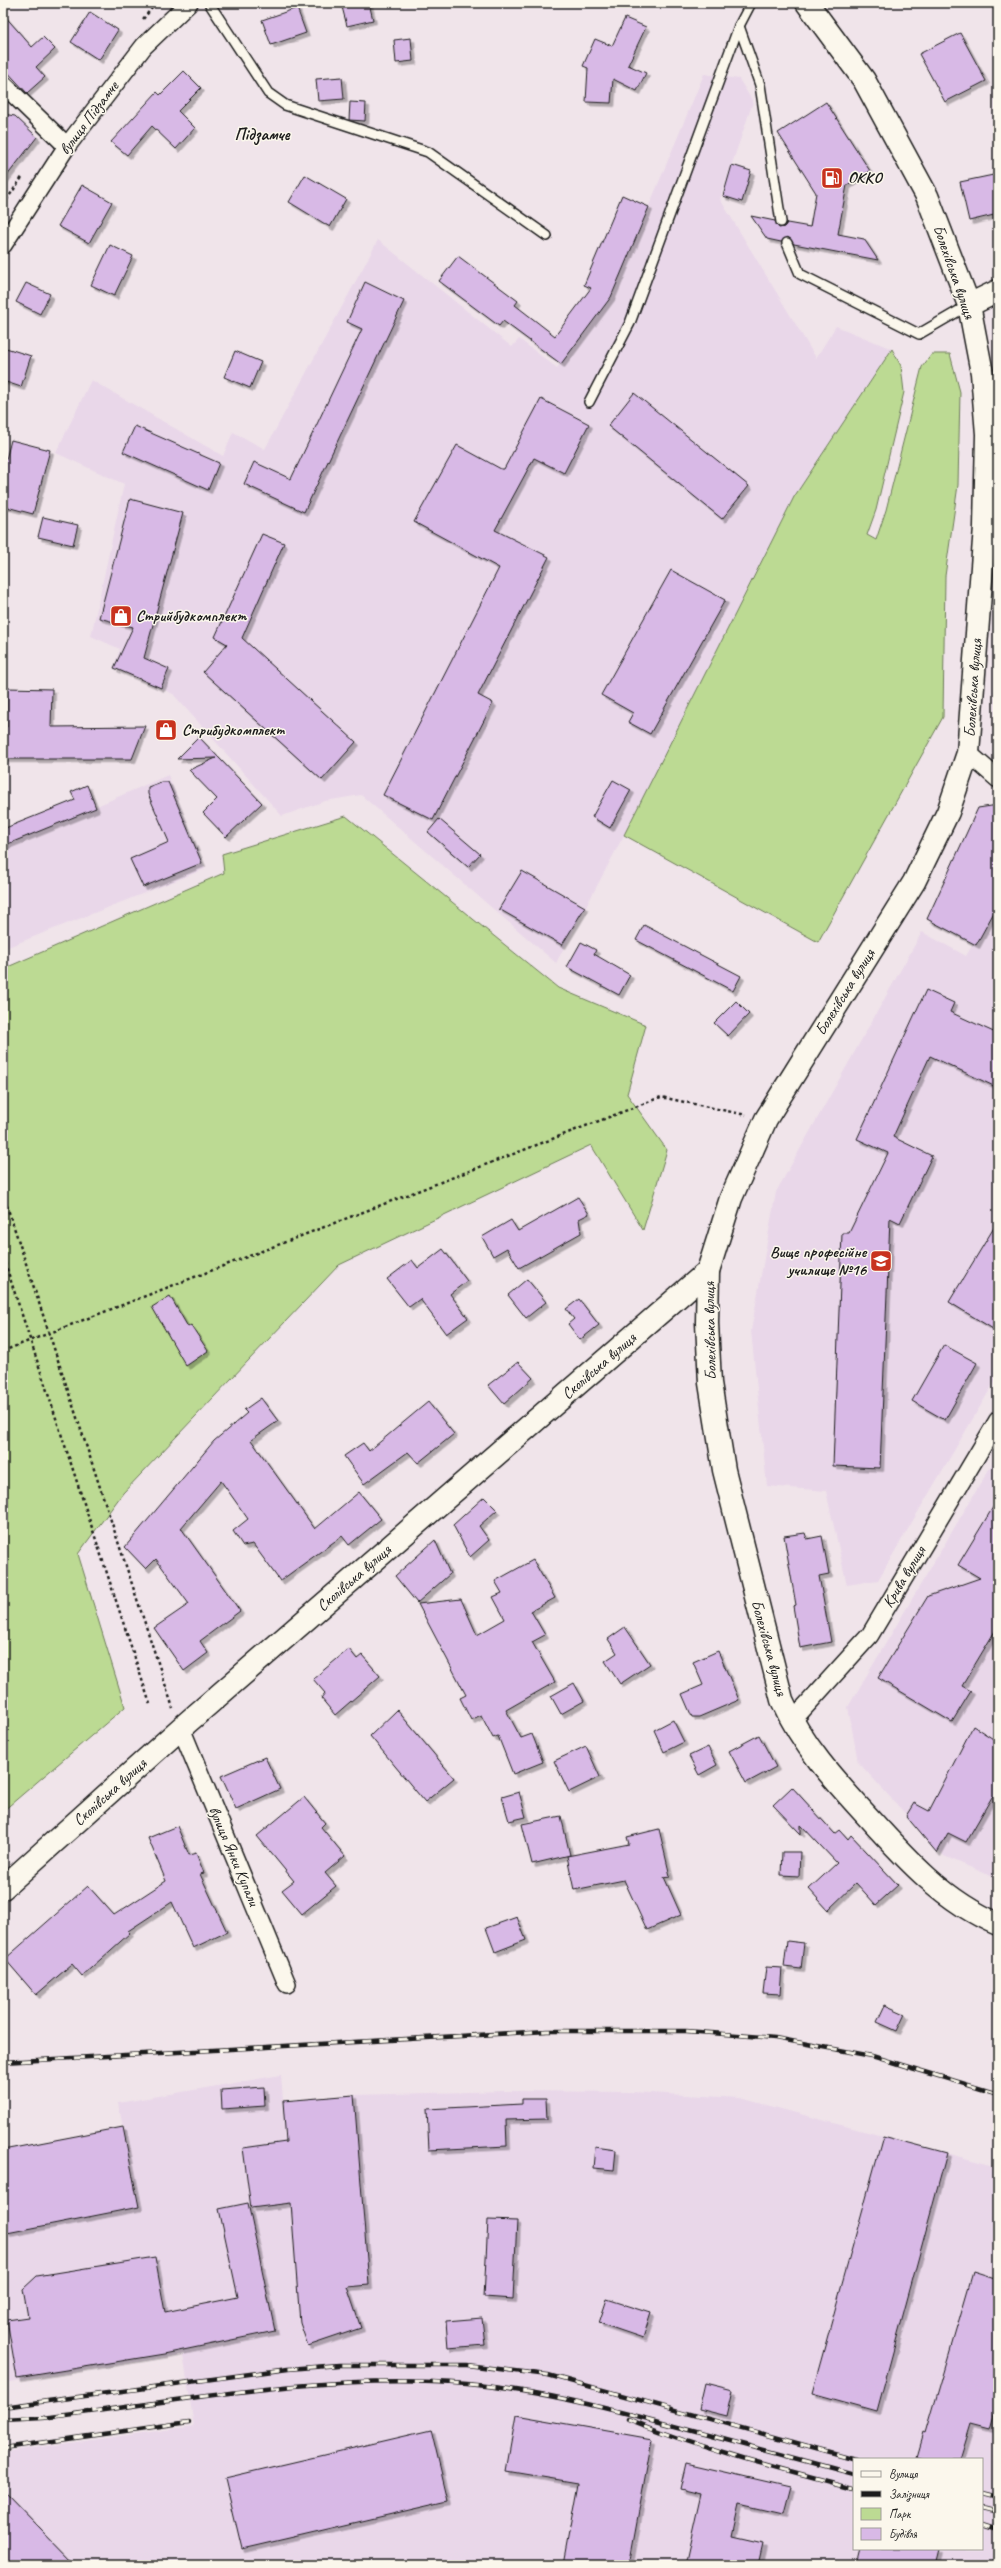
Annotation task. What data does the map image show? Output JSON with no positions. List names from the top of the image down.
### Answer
{
  "streets": {
    "main road": ["Болехівська вулиця", "Сколівська вулиця"],
    "street": ["вулиця Підзамче", "Крива вулиця", "вулиця Янки Купали"]
  },
  "crossings": [
    ["Болехівська вулиця", "Сколівська вулиця"],
    ["Болехівська вулиця", "Крива вулиця"],
    ["Сколівська вулиця", "вулиця Янки Купали"]
  ],
  "districts": ["Підзамче"],
  "places": {
    "fuel station": ["ОККО"],
    "shop": ["Стрийбудкомплект", "Стрибудкомплект"],
    "school or university": ["Вище професійне училище №16"]
  },
  "legend": [
    "Вулиця",
    "Залізниця",
    "Парк",
    "Будівля"
  ]
}
